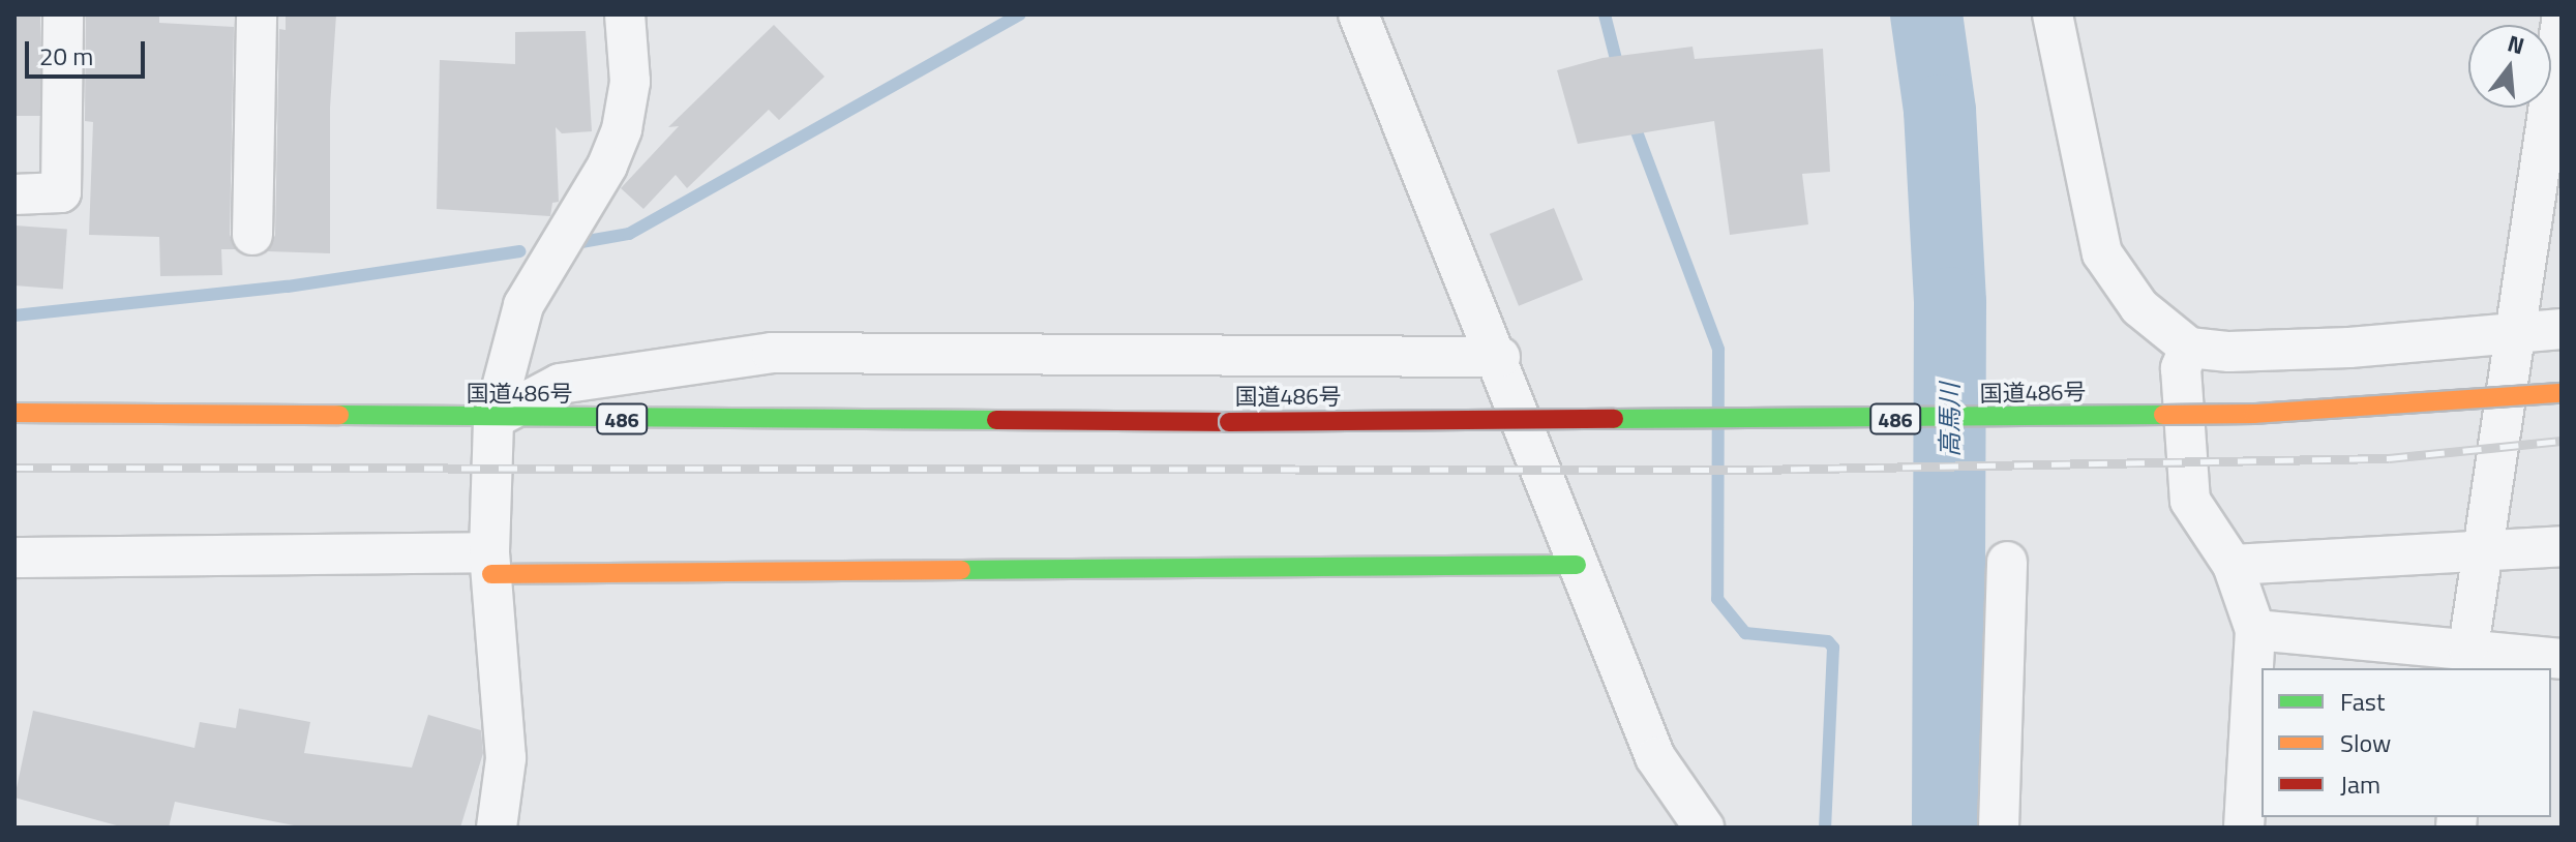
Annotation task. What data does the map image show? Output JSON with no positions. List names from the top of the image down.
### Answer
{
  "streets": {
    "main road": ["国道486号", "486"]
  },
  "water": ["高馬川"],
  "legend": ["Fast", "Slow", "Jam"],
  "scale_bar": "20 m",
  "north": "top"
}
